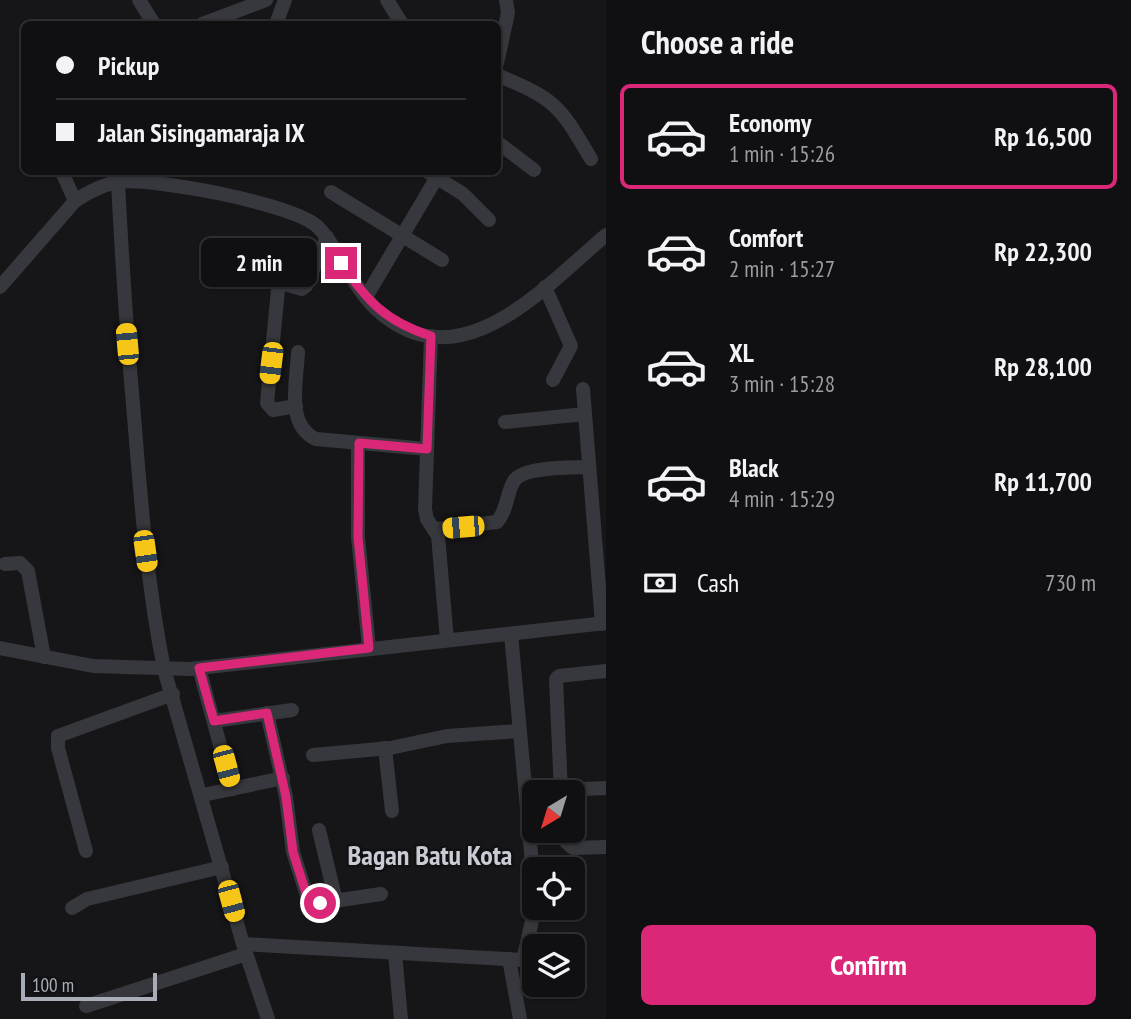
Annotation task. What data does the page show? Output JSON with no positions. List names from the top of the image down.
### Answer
{
  "districts": ["Bagan Batu Kota"],
  "scale_bar": "100 m",
  "north": "bottom left",
  "page": {
    "heading": "Choose a ride",
    "banner": ["Pickup", "Jalan Sisingamaraja IX"],
    "list": [
      {
        "name": "Economy",
        "note": "1 min · 15:26",
        "value": "Rp 16,500"
      },
      {
        "name": "Comfort",
        "note": "2 min · 15:27",
        "value": "Rp 22,300"
      },
      {
        "name": "XL",
        "note": "3 min · 15:28",
        "value": "Rp 28,100"
      },
      {
        "name": "Black",
        "note": "4 min · 15:29",
        "value": "Rp 11,700"
      }
    ],
    "bubble": "2 min",
    "pay": ["Cash", "730 m"],
    "buttons": "Confirm",
    "scale": "100 m"
  }
}
